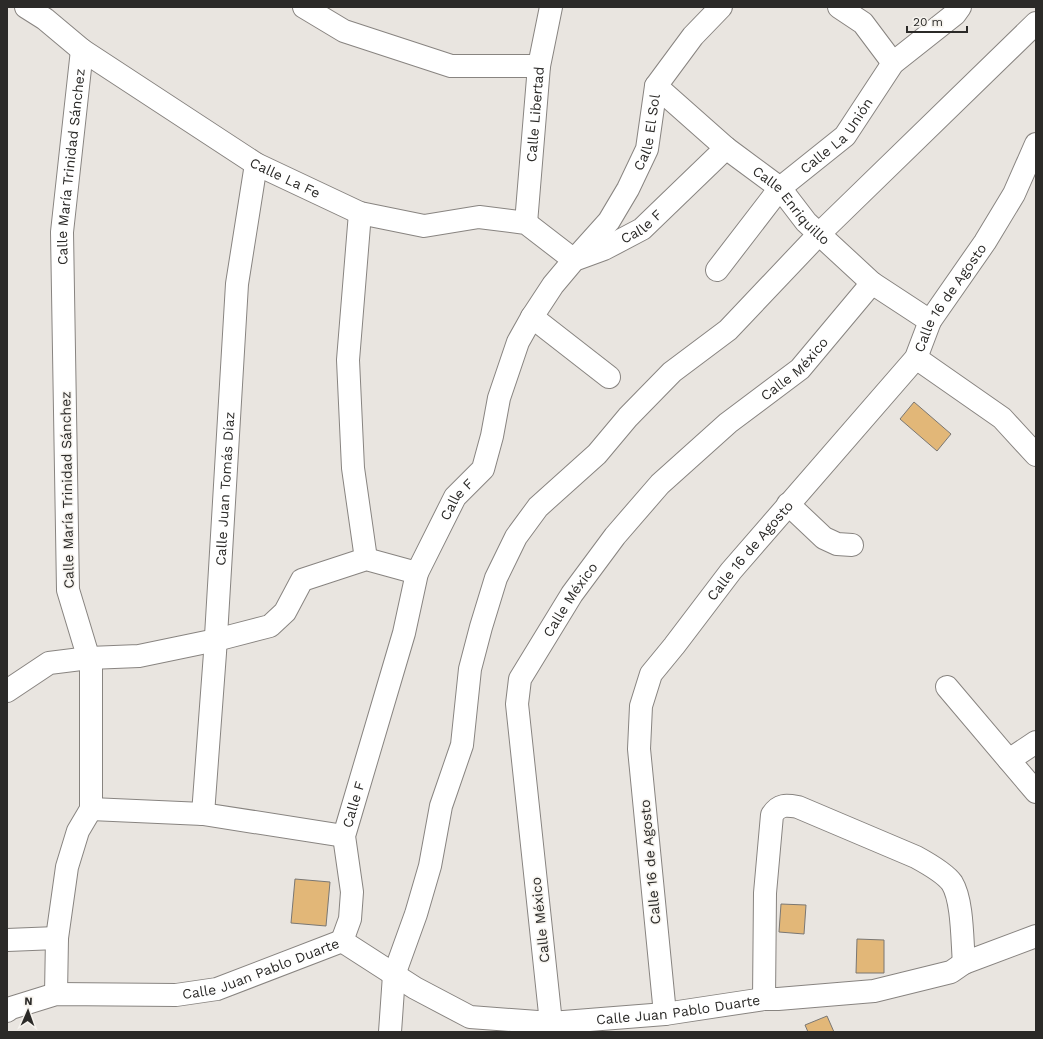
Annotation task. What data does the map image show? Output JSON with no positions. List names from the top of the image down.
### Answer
{
  "streets": {
    "street": [
      "Calle Libertad",
      "Calle El Sol",
      "Calle La Unión",
      "Calle María Trinidad Sánchez",
      "Calle La Fe",
      "Calle Enriquillo",
      "Calle F",
      "Calle 16 de Agosto",
      "Calle México",
      "Calle Juan Tomás Díaz",
      "Calle Juan Pablo Duarte"
    ]
  },
  "crossings": [
    ["Calle Libertad", "Calle La Fe"],
    ["Calle El Sol", "Calle La Fe"],
    ["Calle El Sol", "Calle Enriquillo"],
    ["Calle El Sol", "Calle F"],
    ["Calle La Unión", "Calle Enriquillo"],
    ["Calle María Trinidad Sánchez", "Calle La Fe"],
    ["Calle La Fe", "Calle F"],
    ["Calle La Fe", "Calle Juan Tomás Díaz"],
    ["Calle Enriquillo", "Calle F"],
    ["Calle Enriquillo", "Calle 16 de Agosto"],
    ["Calle Enriquillo", "Calle México"],
    ["Calle F", "Calle Juan Pablo Duarte"],
    ["Calle 16 de Agosto", "Calle Juan Pablo Duarte"],
    ["Calle México", "Calle Juan Pablo Duarte"]
  ],
  "scale_bar": "20 m",
  "north": "top"
}
